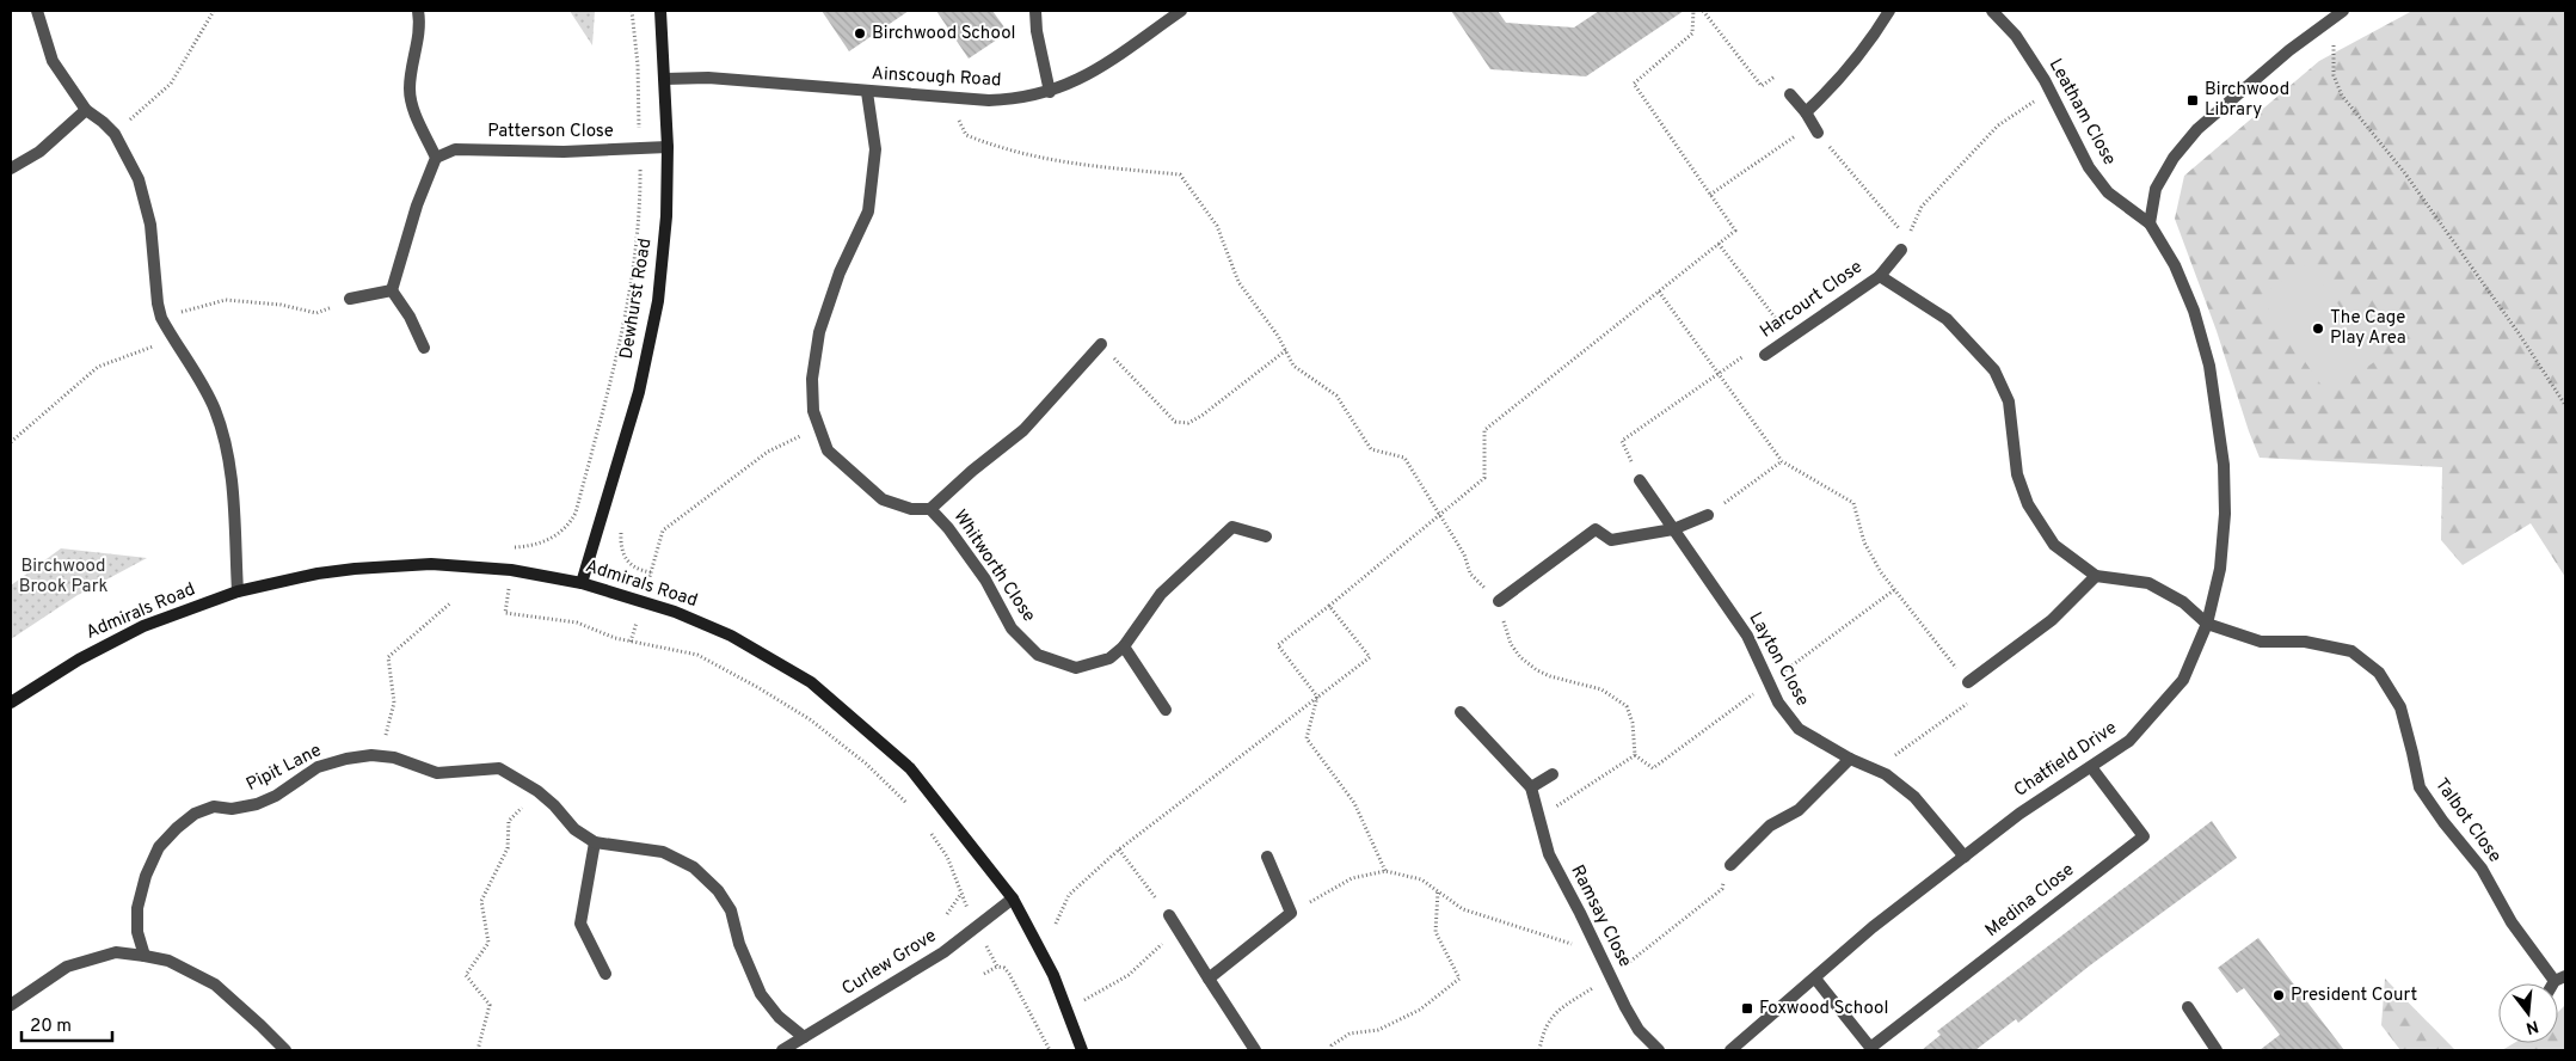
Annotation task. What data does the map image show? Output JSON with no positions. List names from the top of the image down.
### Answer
{
  "streets": {
    "street": [
      "Ainscough Road",
      "Leatham Close",
      "Patterson Close",
      "Dewhurst Road",
      "Harcourt Close",
      "Whitworth Close",
      "Admirals Road",
      "Layton Close",
      "Chatfield Drive",
      "Pipit Lane",
      "Talbot Close",
      "Medina Close",
      "Ramsay Close",
      "Curlew Grove"
    ]
  },
  "crossings": [
    ["Ainscough Road", "Dewhurst Road"],
    ["Ainscough Road", "Whitworth Close"],
    ["Leatham Close", "Chatfield Drive"],
    ["Patterson Close", "Dewhurst Road"],
    ["Dewhurst Road", "Admirals Road"],
    ["Harcourt Close", "Chatfield Drive"],
    ["Harcourt Close", "Talbot Close"],
    ["Admirals Road", "Curlew Grove"],
    ["Layton Close", "Chatfield Drive"],
    ["Chatfield Drive", "Talbot Close"],
    ["Chatfield Drive", "Medina Close"]
  ],
  "parks": ["Birchwood Brook Park"],
  "places": {
    "other": ["Birchwood School", "The Cage Play Area", "President Court"],
    "transit": ["Birchwood Library", "Foxwood School"]
  },
  "scale_bar": "20 m",
  "north": "bottom"
}
